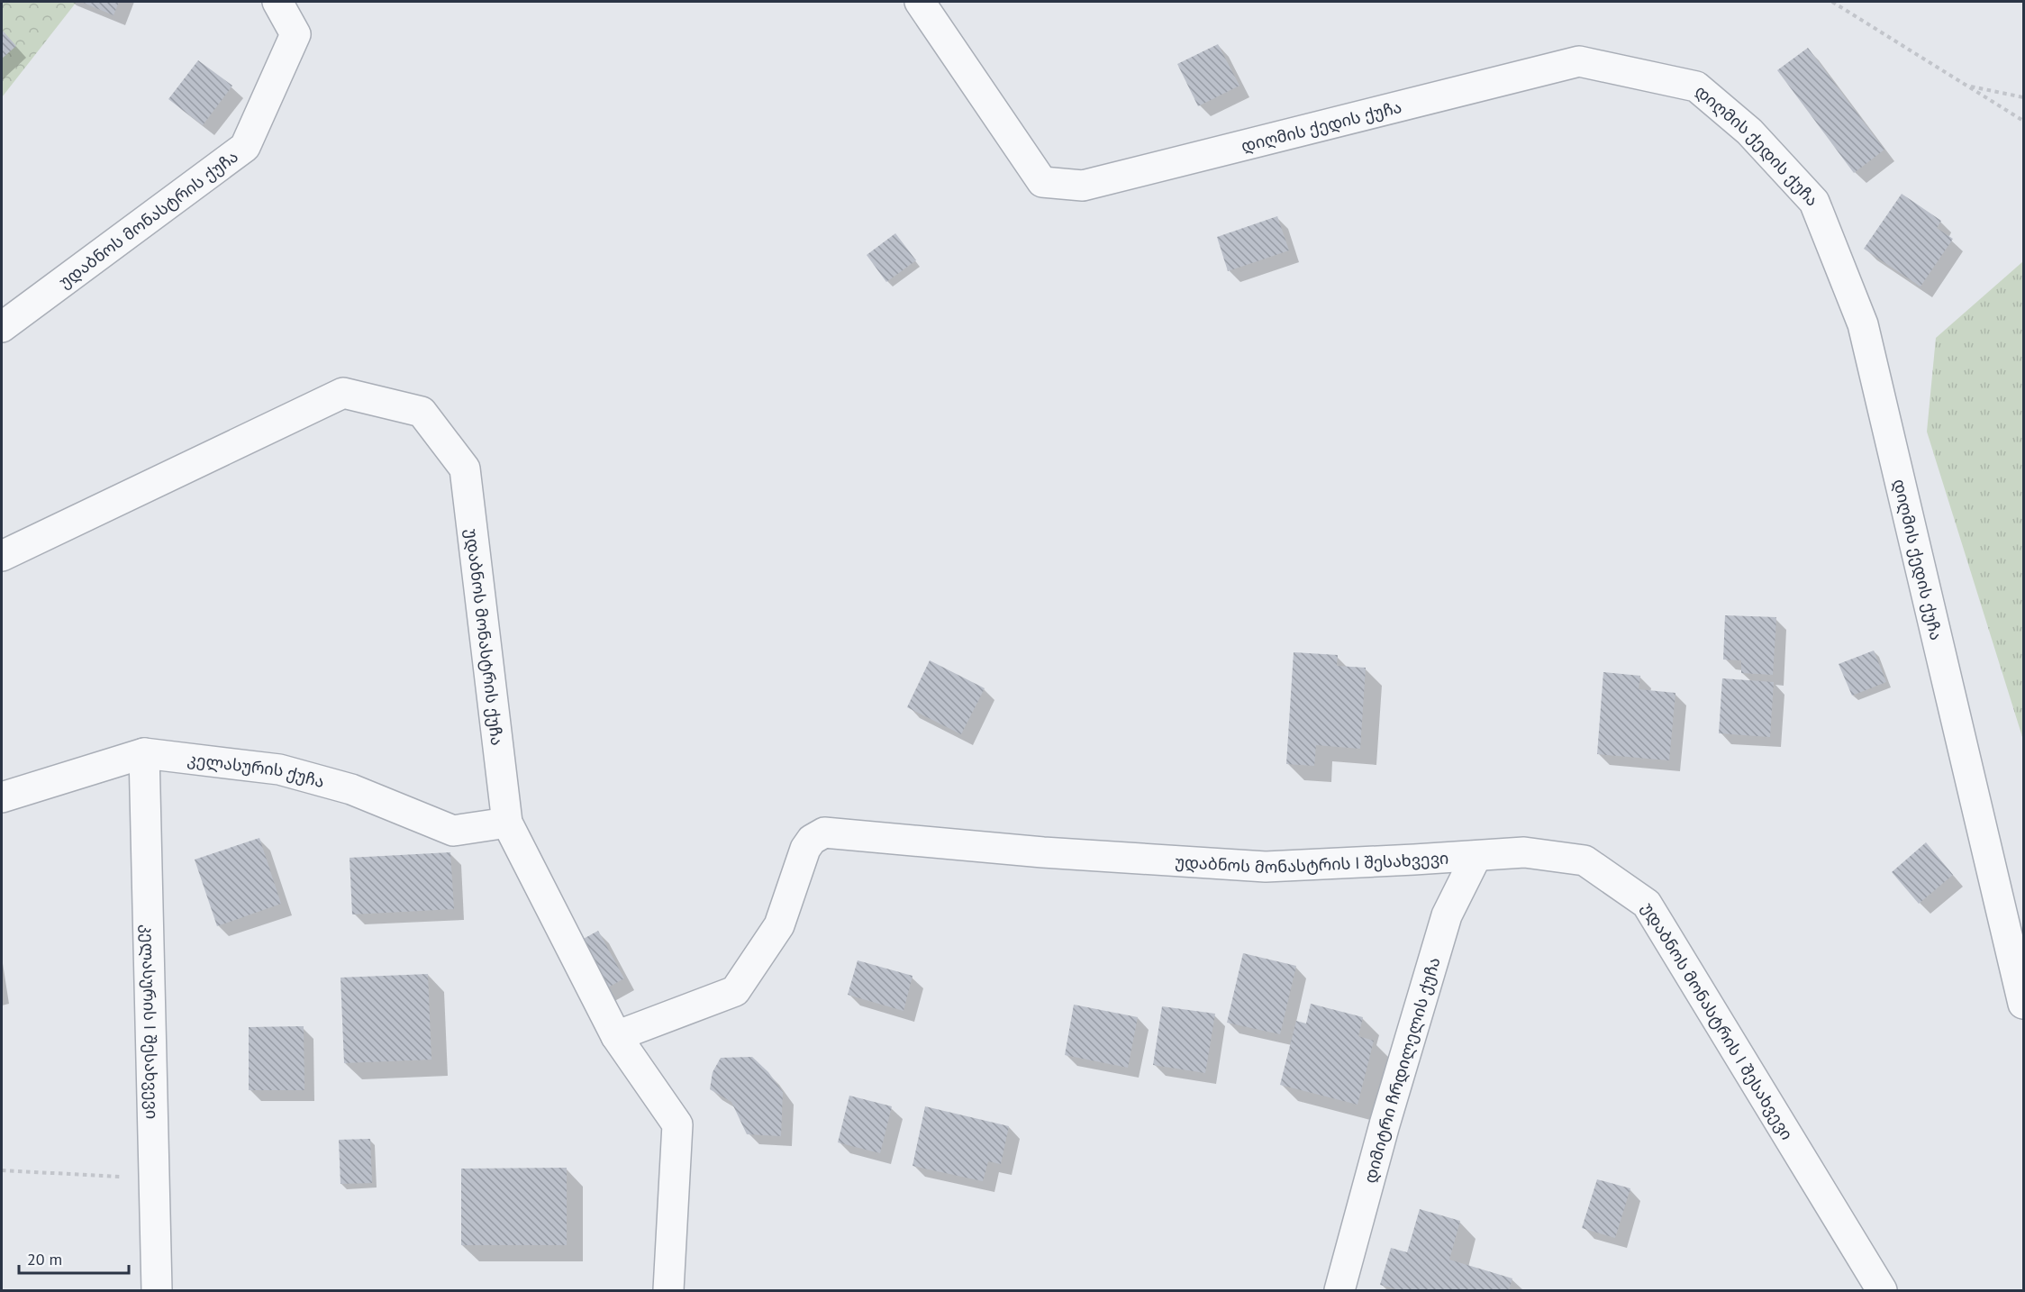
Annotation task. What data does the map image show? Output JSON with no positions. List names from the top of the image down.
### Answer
{
  "streets": {
    "street": [
      "დიღმის ქედის ქუჩა",
      "უდაბნოს მონასტრის ქუჩა",
      "კელასურის ქუჩა",
      "უდაბნოს მონასტრის I შესახვევი",
      "კელასურის I შესახვევი",
      "დიმიტრი ჩრდილელის ქუჩა"
    ]
  },
  "crossings": [
    ["უდაბნოს მონასტრის ქუჩა", "კელასურის ქუჩა"],
    ["უდაბნოს მონასტრის ქუჩა", "უდაბნოს მონასტრის I შესახვევი"],
    ["კელასურის ქუჩა", "კელასურის I შესახვევი"],
    ["უდაბნოს მონასტრის I შესახვევი", "დიმიტრი ჩრდილელის ქუჩა"]
  ],
  "scale_bar": "20 m"
}
